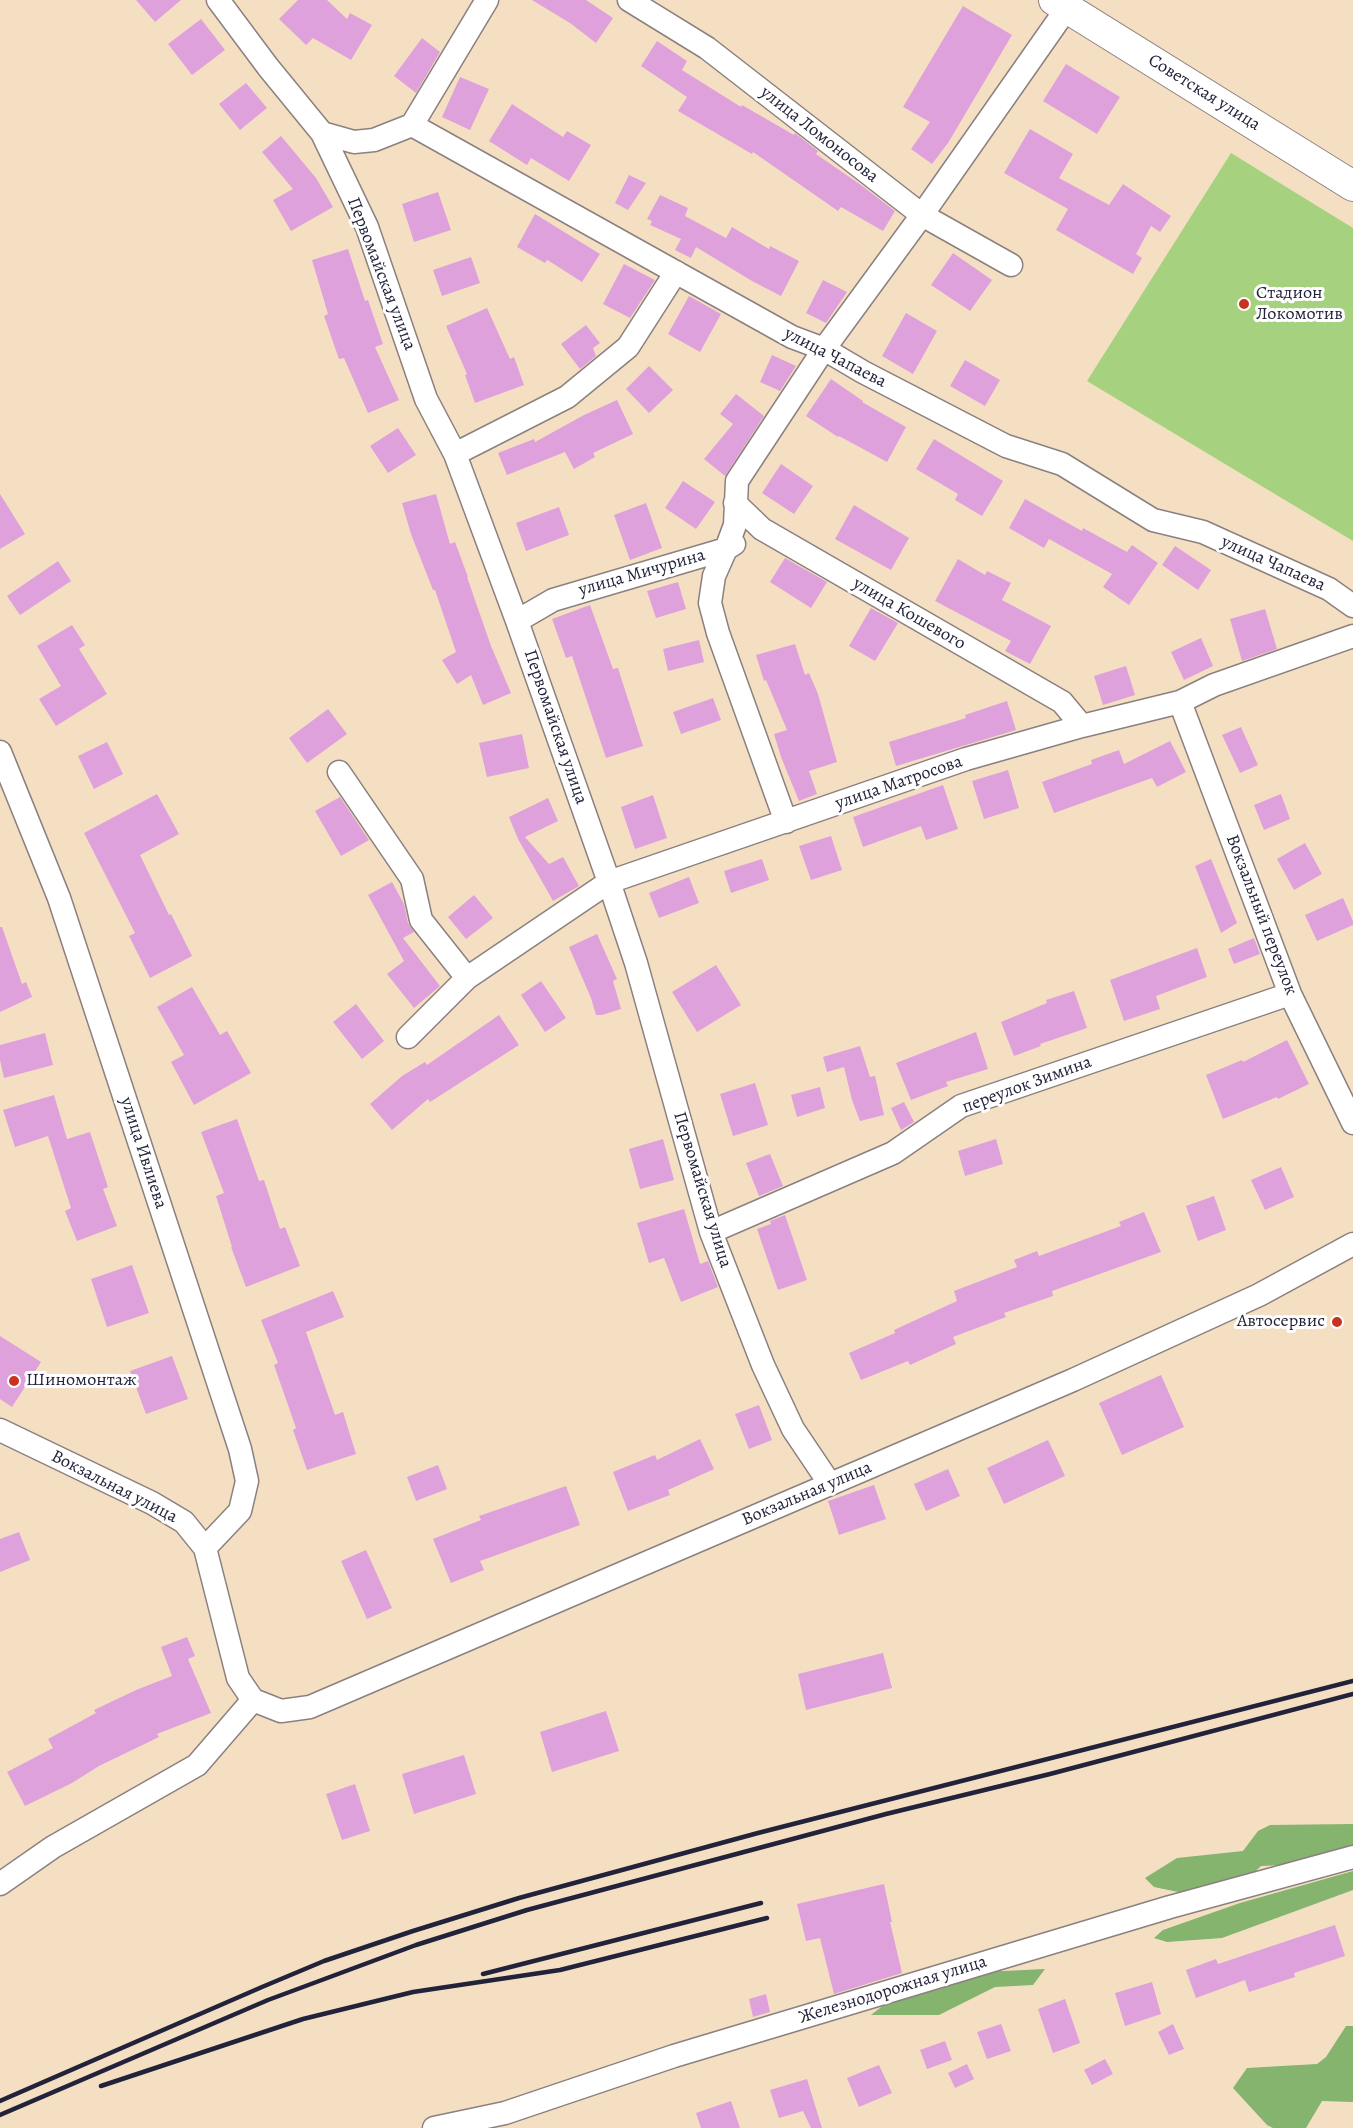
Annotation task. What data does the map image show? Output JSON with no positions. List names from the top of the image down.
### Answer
{
  "streets": {
    "main road": ["Советская улица"],
    "street": [
      "улица Ломоносова",
      "Первомайская улица",
      "улица Чапаева",
      "улица Мичурина",
      "улица Кошевого",
      "улица Матросова",
      "Вокзальный переулок",
      "переулок Зимина",
      "улица Ивлиева",
      "Вокзальная улица",
      "Железнодорожная улица"
    ]
  },
  "crossings": [
    ["Советская улица", "улица Мичурина"],
    ["улица Ломоносова", "улица Мичурина"],
    ["Первомайская улица", "улица Мичурина"],
    ["Первомайская улица", "улица Матросова"],
    ["Первомайская улица", "переулок Зимина"],
    ["Первомайская улица", "Вокзальная улица"],
    ["улица Чапаева", "улица Мичурина"],
    ["улица Мичурина", "улица Кошевого"],
    ["улица Кошевого", "улица Матросова"],
    ["улица Матросова", "Вокзальный переулок"],
    ["Вокзальный переулок", "переулок Зимина"],
    ["улица Ивлиева", "Вокзальная улица"]
  ],
  "places": ["Стадион Локомотив", "Автосервис", "Шиномонтаж"]
}
